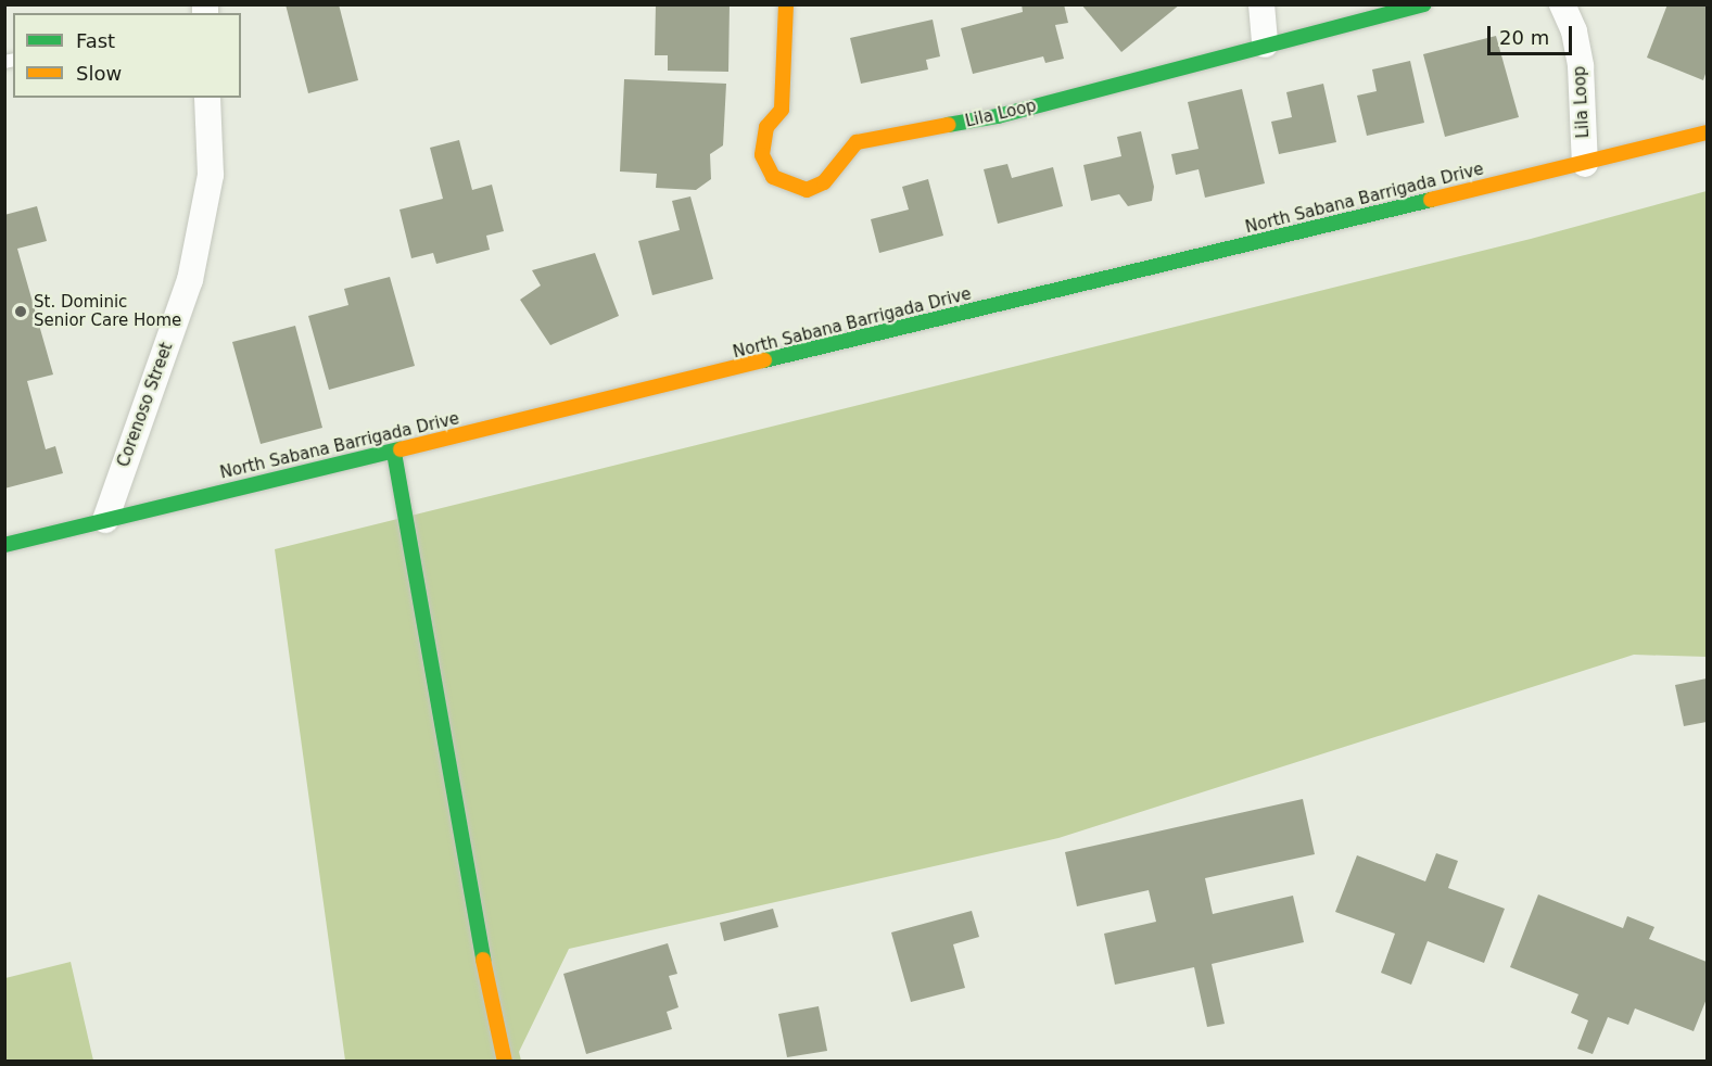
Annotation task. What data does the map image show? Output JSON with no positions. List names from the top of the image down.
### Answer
{
  "streets": {
    "main road": ["Lila Loop", "North Sabana Barrigada Drive"],
    "street": ["Corenoso Street"]
  },
  "crossings": [
    ["Lila Loop", "North Sabana Barrigada Drive"],
    ["North Sabana Barrigada Drive", "Corenoso Street"]
  ],
  "places": ["St. Dominic Senior Care Home"],
  "legend": ["Fast", "Slow"],
  "scale_bar": "20 m"
}
